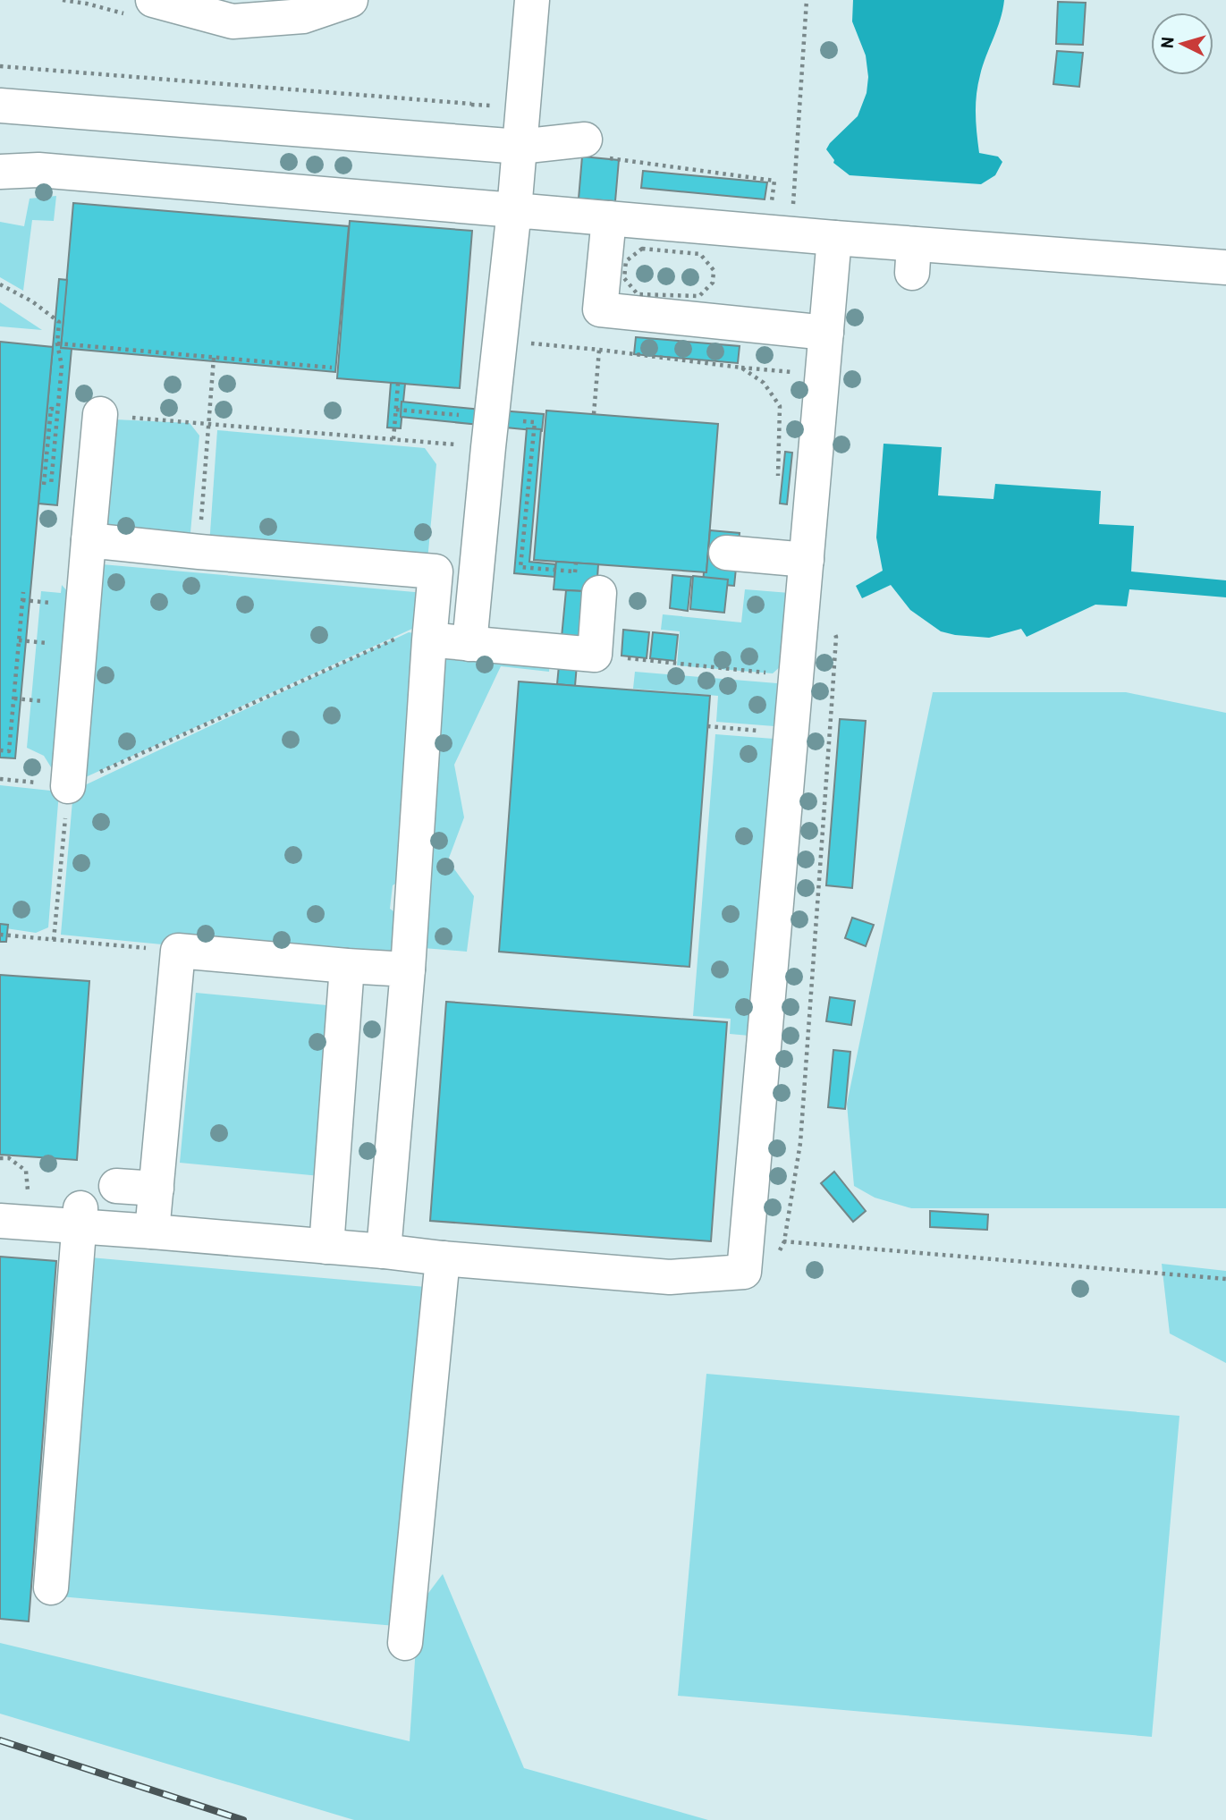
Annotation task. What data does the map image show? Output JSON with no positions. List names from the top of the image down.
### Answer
{
  "north": "left"
}
